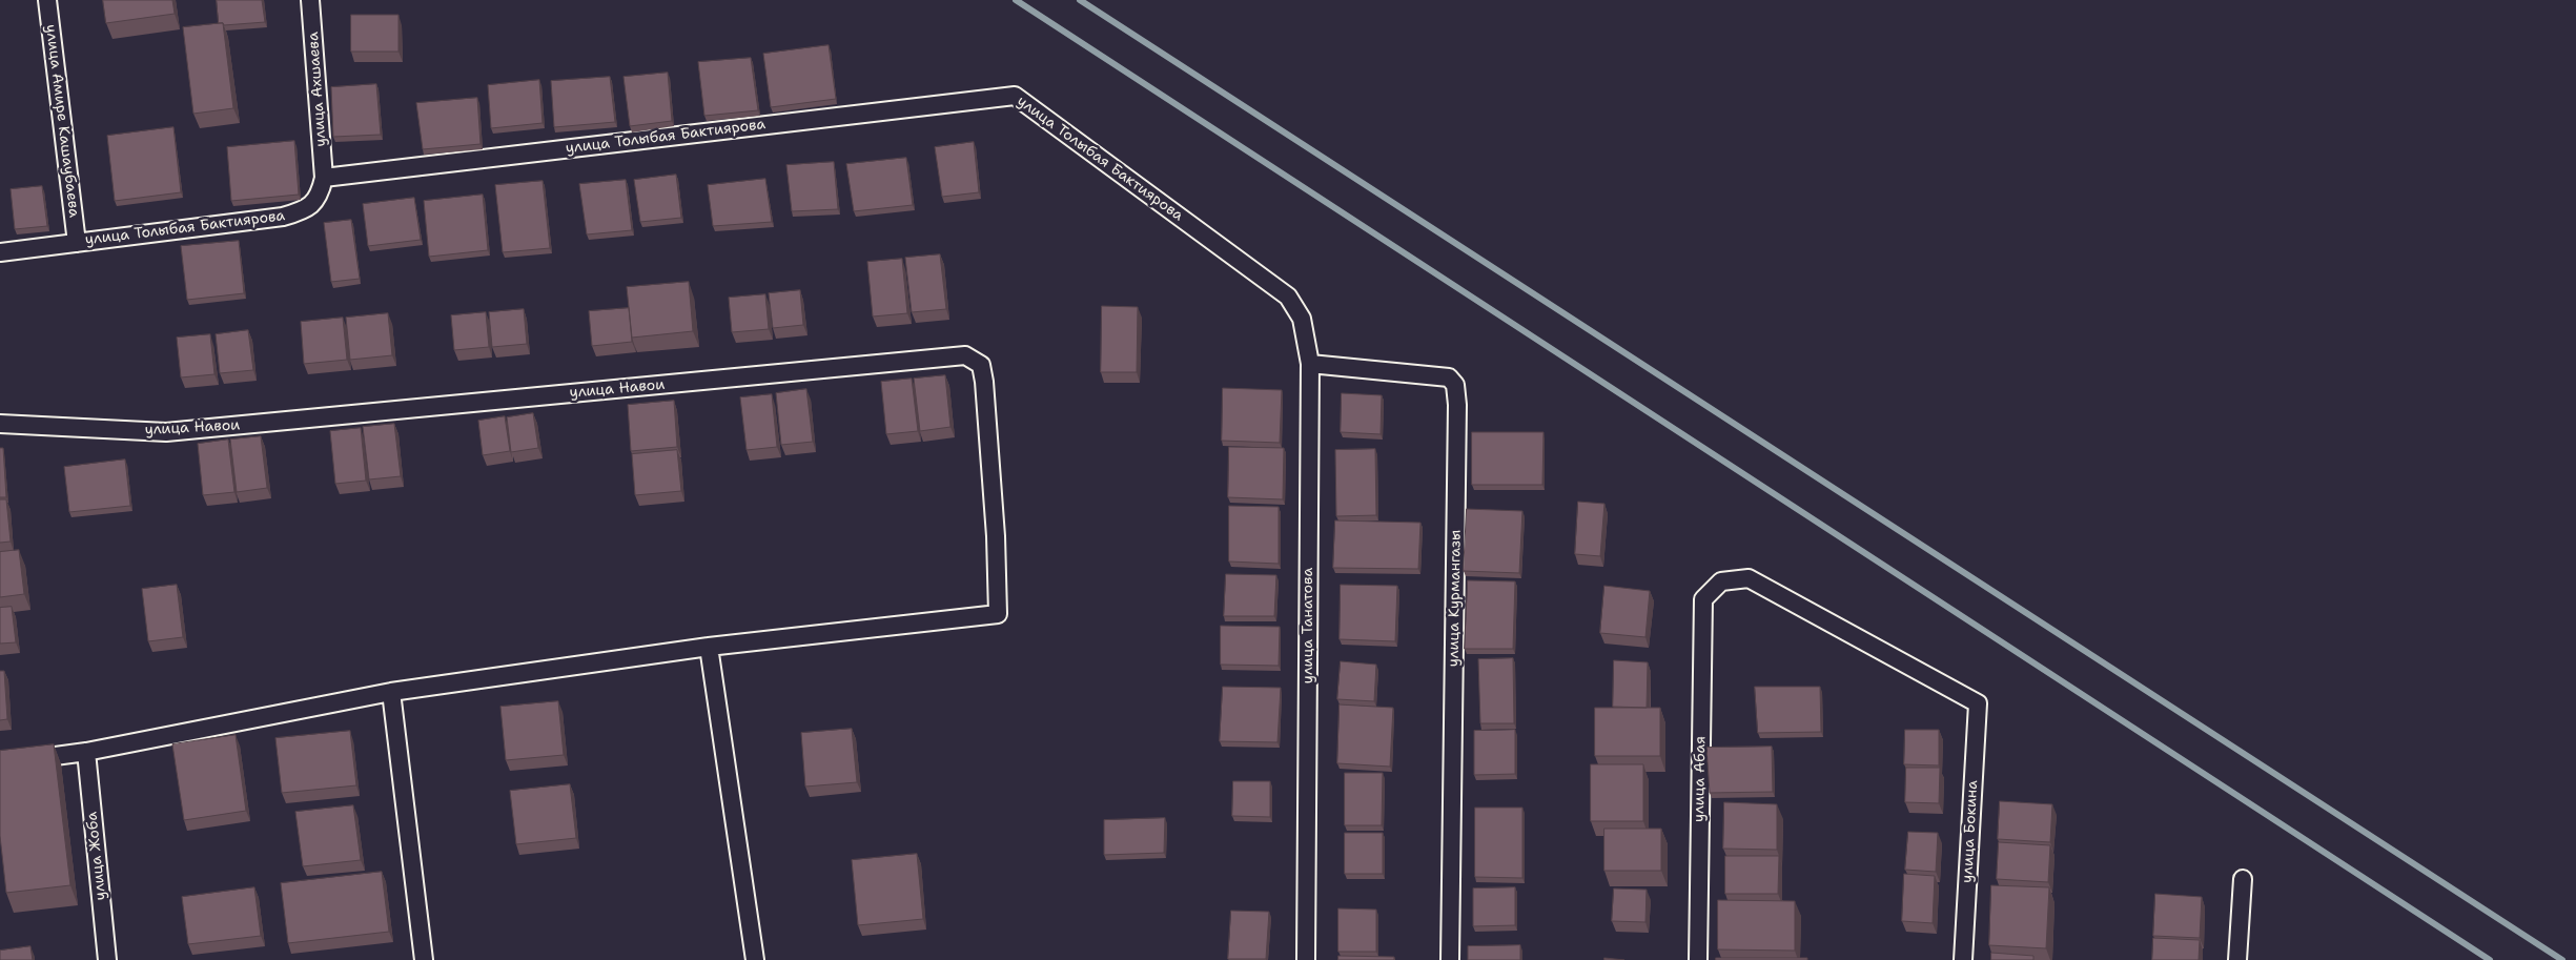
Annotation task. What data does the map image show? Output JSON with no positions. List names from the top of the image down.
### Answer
{
  "streets": {
    "street": [
      "улица Ахшаева",
      "улица Амире Кашаубаева",
      "улица Толыбая Бактиярова",
      "улица Навои",
      "улица Курмангазы",
      "улица Танатова",
      "улица Абая",
      "улица Бокина",
      "улица Жоба"
    ]
  },
  "crossings": [
    ["улица Ахшаева", "улица Толыбая Бактиярова"],
    ["улица Амире Кашаубаева", "улица Толыбая Бактиярова"],
    ["улица Толыбая Бактиярова", "улица Танатова"],
    ["улица Курмангазы", "улица Танатова"],
    ["улица Абая", "улица Бокина"]
  ]
}
